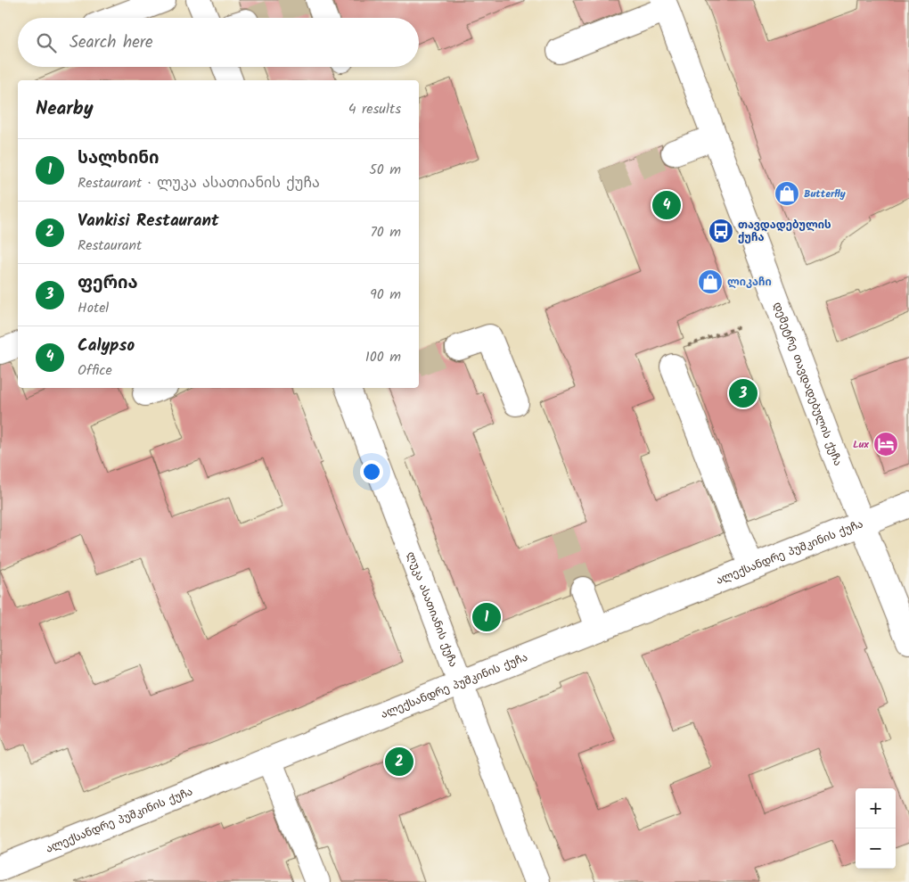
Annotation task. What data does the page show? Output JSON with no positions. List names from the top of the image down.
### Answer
{
  "streets": {
    "street": ["დემეტრე თავდადებულის ქუჩა", "ალექსანდრე პუშკინის ქუჩა", "ლუკა ასათიანის ქუჩა"]
  },
  "crossings": [
    ["დემეტრე თავდადებულის ქუჩა", "ალექსანდრე პუშკინის ქუჩა"],
    ["ალექსანდრე პუშკინის ქუჩა", "ლუკა ასათიანის ქუჩა"]
  ],
  "places": {
    "shop": ["Butterfly", "ლიკაჩი"],
    "bus stop": ["თავდადებულის ქუჩა"],
    "hotel": ["Lux"]
  },
  "page": {
    "search": "Search here",
    "heading": ["Nearby", "4 results"],
    "list": [
      {
        "mark": "1",
        "name": "სალხინი",
        "note": "Restaurant · ლუკა ასათიანის ქუჩა",
        "value": "50 m"
      },
      {
        "mark": "2",
        "name": "Vankisi Restaurant",
        "note": "Restaurant",
        "value": "70 m"
      },
      {
        "mark": "3",
        "name": "ფერია",
        "note": "Hotel",
        "value": "90 m"
      },
      {
        "mark": "4",
        "name": "Calypso",
        "note": "Office",
        "value": "100 m"
      }
    ],
    "pins": [
      "4",
      "3",
      "1",
      "2"
    ],
    "map_buttons": ["+", "−"]
  }
}
